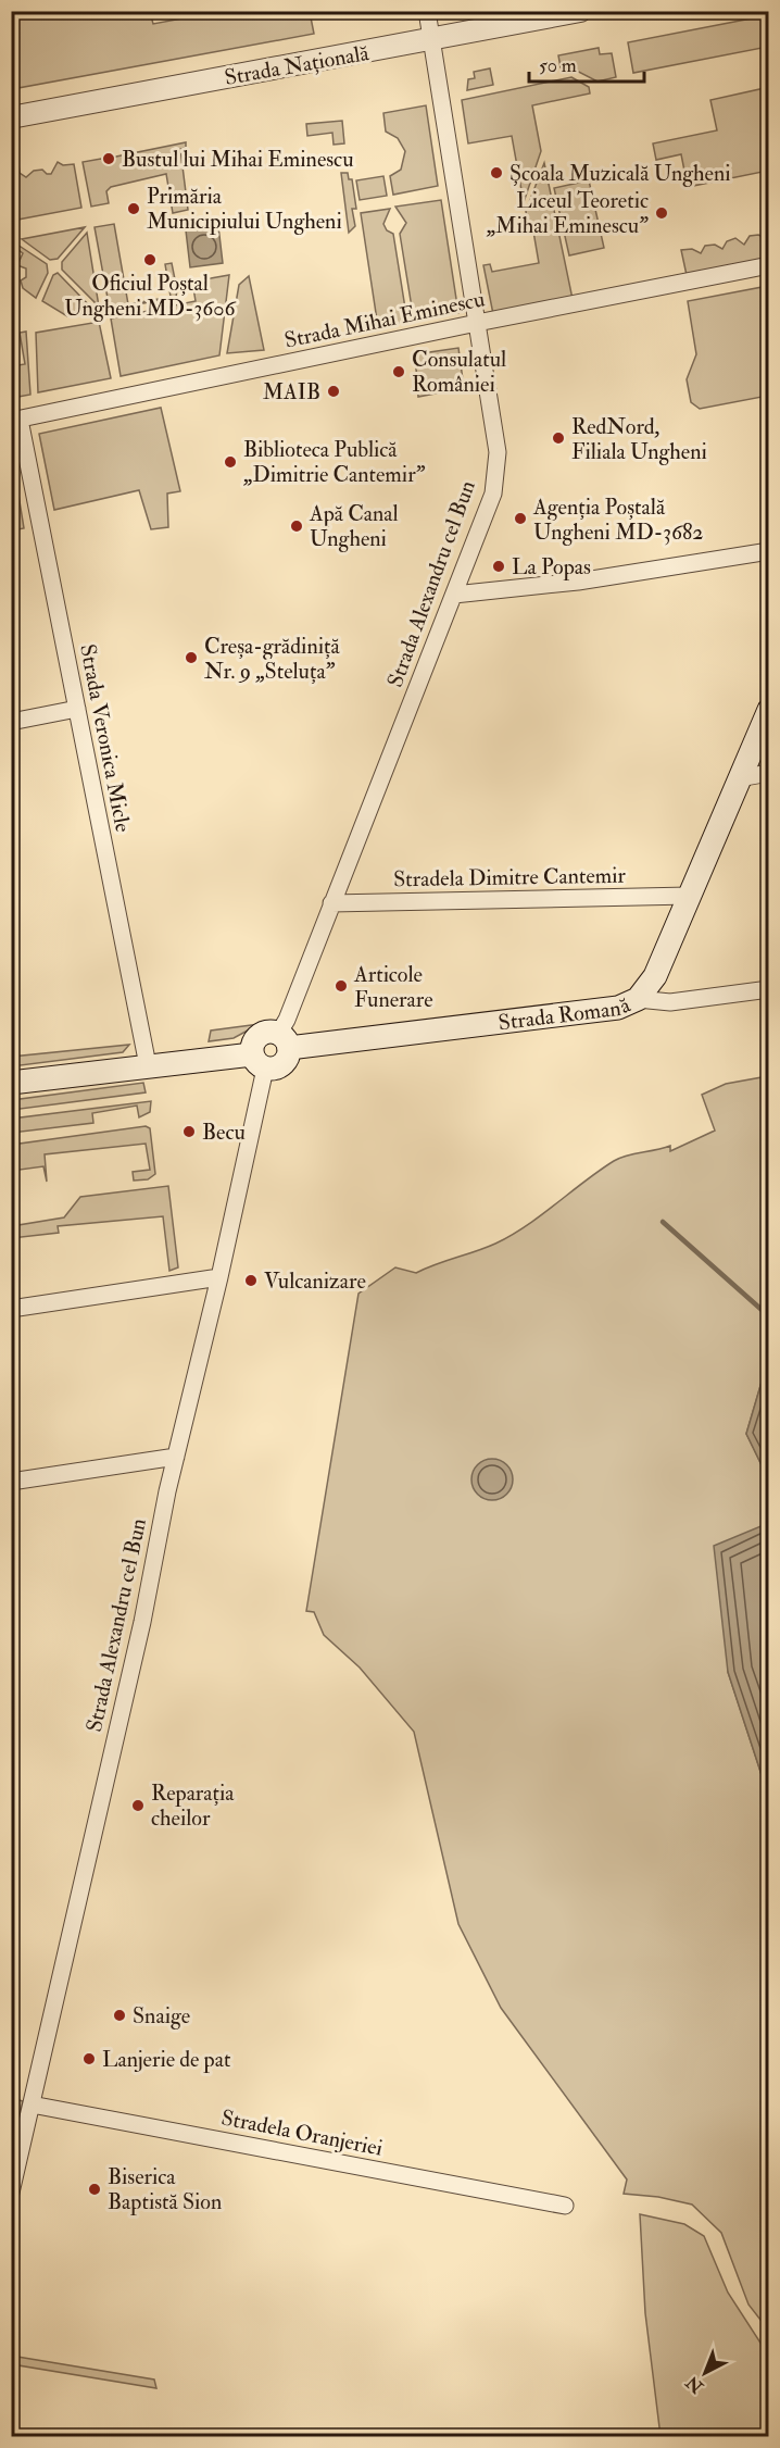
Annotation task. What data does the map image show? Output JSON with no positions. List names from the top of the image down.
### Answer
{
  "streets": {
    "main road": ["Strada Romană"],
    "street": [
      "Strada Națională",
      "Strada Mihai Eminescu",
      "Strada Alexandru cel Bun",
      "Strada Veronica Micle",
      "Stradela Dimitre Cantemir",
      "Stradela Oranjeriei"
    ]
  },
  "crossings": [
    ["Strada Națională", "Strada Alexandru cel Bun"],
    ["Strada Mihai Eminescu", "Strada Alexandru cel Bun"],
    ["Strada Mihai Eminescu", "Strada Veronica Micle"],
    ["Strada Alexandru cel Bun", "Stradela Dimitre Cantemir"],
    ["Strada Alexandru cel Bun", "Strada Romană"],
    ["Strada Alexandru cel Bun", "Stradela Oranjeriei"],
    ["Stradela Dimitre Cantemir", "Strada Romană"]
  ],
  "places": [
    "Bustul lui Mihai Eminescu",
    "Școala Muzicală Ungheni",
    "Primăria Municipiului Ungheni",
    "Liceul Teoretic „Mihai Eminescu”",
    "Oficiul Poștal Ungheni MD-3606",
    "Consulatul României",
    "MAIB",
    "RedNord, Filiala Ungheni",
    "Biblioteca Publică „Dimitrie Cantemir\"",
    "Agenția Poștală Ungheni MD-3682",
    "Apă Canal Ungheni",
    "La Popas",
    "Creșa-grădiniță Nr. 9 „Steluța”",
    "Articole Funerare",
    "Becu",
    "Vulcanizare",
    "Reparația cheilor",
    "Snaige",
    "Lanjerie de pat",
    "Biserica Baptistă Sion"
  ],
  "scale_bar": "50 m",
  "north": "bottom left"
}
